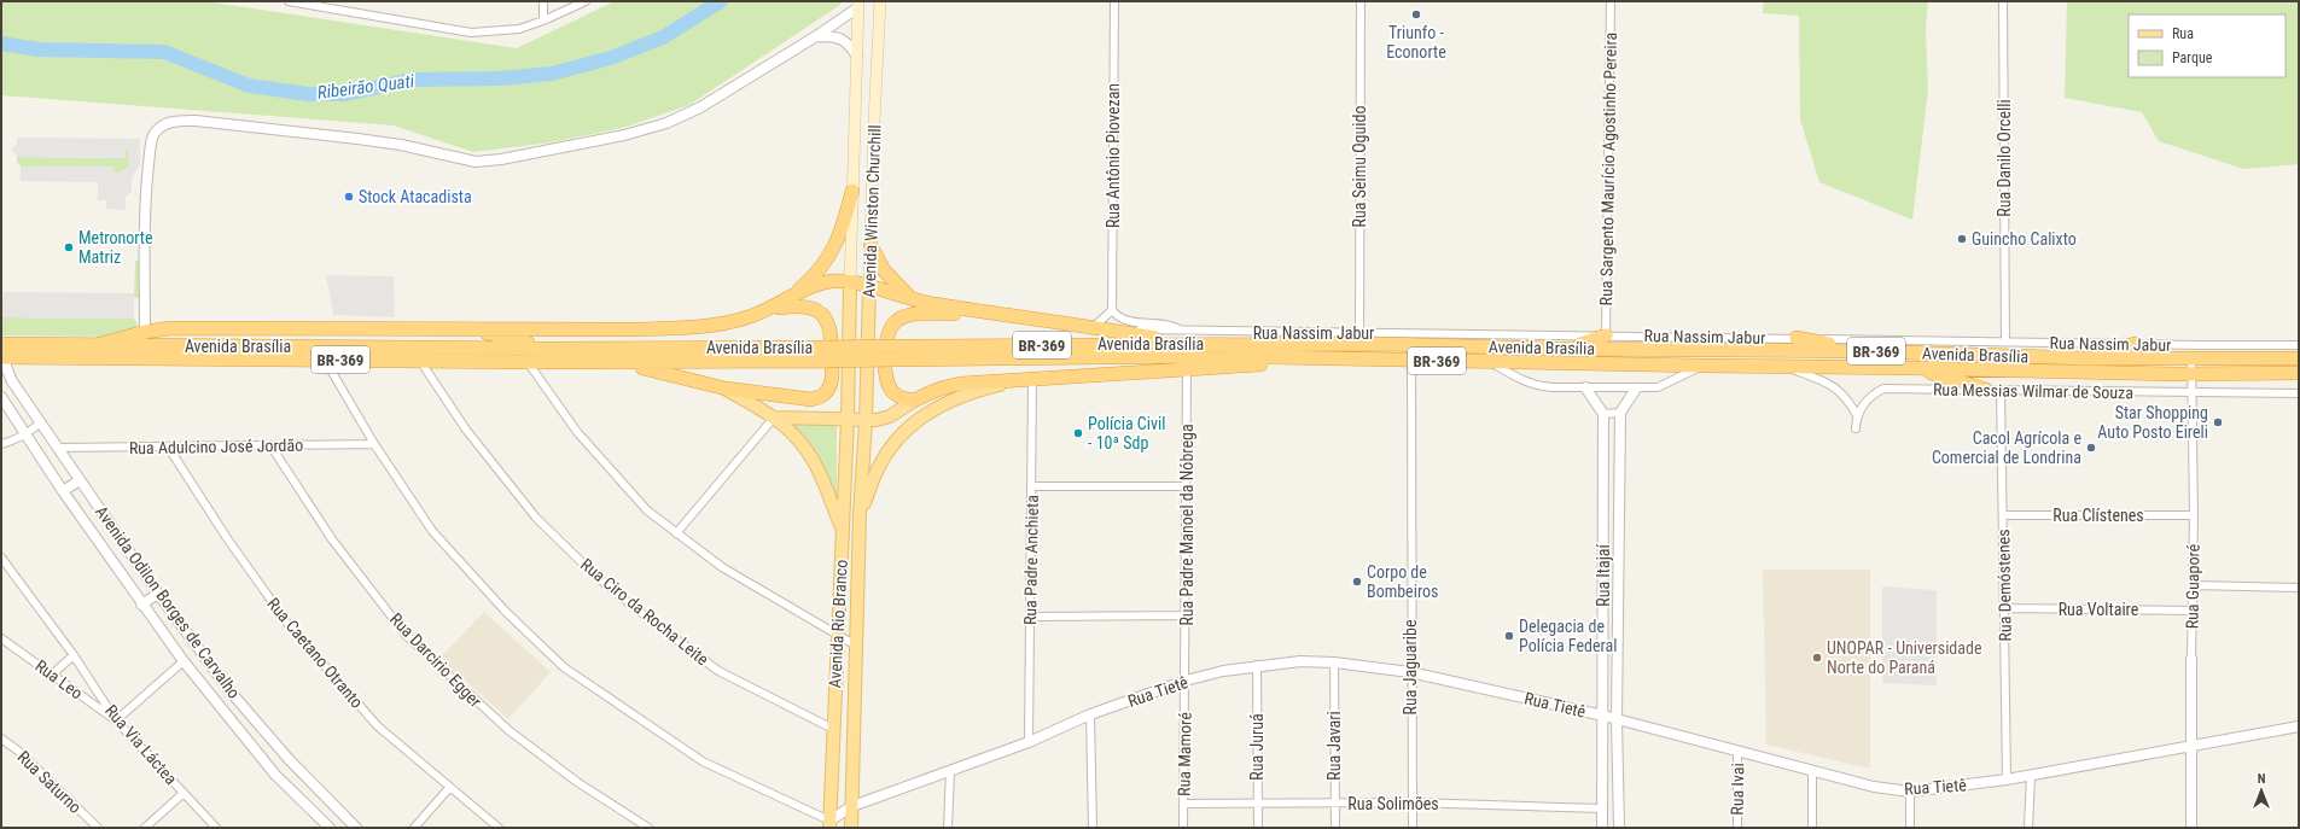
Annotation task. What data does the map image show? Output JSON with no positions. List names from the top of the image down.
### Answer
{
  "streets": {
    "highway": ["Avenida Brasília", "BR-369"],
    "main road": ["Avenida Winston Churchill", "Avenida Rio Branco"],
    "street": [
      "Rua Antônio Piovezan",
      "Rua Danilo Orcelli",
      "Rua Seimu Oguido",
      "Rua Sargento Maurício Agostinho Pereira",
      "Rua Nassim Jabur",
      "Rua Messias Wilmar de Souza",
      "Rua Adulcino José Jordão",
      "Rua Clístenes",
      "Rua Padre Manoel da Nóbrega",
      "Rua Padre Anchieta",
      "Rua Itajaí",
      "Rua Demóstenes",
      "Rua Guaporé",
      "Avenida Odilon Borges de Carvalho",
      "Rua Voltaire",
      "Rua Ciro da Rocha Leite",
      "Rua Caetano Otranto",
      "Rua Darcirio Egger",
      "Rua Jaguaribe",
      "Rua Leo",
      "Rua Tietê",
      "Rua Via Láctea",
      "Rua Javari",
      "Rua Juruá",
      "Rua Mamoré",
      "Rua Saturno",
      "Rua Ivai",
      "Rua Solimões"
    ]
  },
  "crossings": [
    ["Rua Danilo Orcelli", "Rua Nassim Jabur"],
    ["Rua Seimu Oguido", "Rua Nassim Jabur"],
    ["Rua Sargento Maurício Agostinho Pereira", "Rua Nassim Jabur"],
    ["Avenida Winston Churchill", "Avenida Rio Branco"],
    ["Rua Nassim Jabur", "Rua Guaporé"],
    ["Avenida Brasília", "Rua Guaporé"],
    ["Avenida Brasília", "Avenida Odilon Borges de Carvalho"],
    ["Avenida Brasília", "Rua Ciro da Rocha Leite"],
    ["Avenida Brasília", "Rua Jaguaribe"],
    ["Rua Messias Wilmar de Souza", "Rua Demóstenes"],
    ["Rua Messias Wilmar de Souza", "Rua Guaporé"],
    ["Rua Adulcino José Jordão", "Avenida Odilon Borges de Carvalho"],
    ["Rua Adulcino José Jordão", "Rua Caetano Otranto"],
    ["Rua Adulcino José Jordão", "Rua Darcirio Egger"],
    ["Rua Clístenes", "Rua Demóstenes"],
    ["Rua Clístenes", "Rua Guaporé"],
    ["Rua Padre Manoel da Nóbrega", "Rua Tietê"],
    ["Rua Padre Manoel da Nóbrega", "Rua Mamoré"],
    ["Rua Padre Anchieta", "Rua Tietê"],
    ["Rua Itajaí", "Rua Tietê"],
    ["Rua Itajaí", "Rua Solimões"],
    ["Rua Demóstenes", "Rua Voltaire"],
    ["Rua Demóstenes", "Rua Tietê"],
    ["Rua Guaporé", "Rua Voltaire"],
    ["Rua Guaporé", "Rua Tietê"],
    ["Rua Ciro da Rocha Leite", "Avenida Rio Branco"],
    ["Avenida Rio Branco", "Rua Tietê"],
    ["Rua Jaguaribe", "Rua Tietê"],
    ["Rua Jaguaribe", "Rua Solimões"],
    ["Rua Leo", "Rua Via Láctea"],
    ["Rua Tietê", "Rua Javari"],
    ["Rua Tietê", "Rua Juruá"],
    ["Rua Tietê", "Rua Mamoré"],
    ["Rua Tietê", "Rua Ivai"],
    ["Rua Javari", "Rua Solimões"],
    ["Rua Juruá", "Rua Solimões"],
    ["Rua Mamoré", "Rua Solimões"]
  ],
  "water": ["Ribeirão Quati"],
  "places": [
    "Triunfo - Econorte",
    "Stock Atacadista",
    "Guincho Calixto",
    "Metronorte Matriz",
    "Star Shopping Auto Posto Eireli",
    "Polícia Civil - 10ª Sdp",
    "Cacol Agrícola e Comercial de Londrina",
    "Corpo de Bombeiros",
    "Delegacia de Polícia Federal",
    "UNOPAR - Universidade Norte do Paraná"
  ],
  "legend": ["Rua", "Parque"],
  "north": "top"
}
